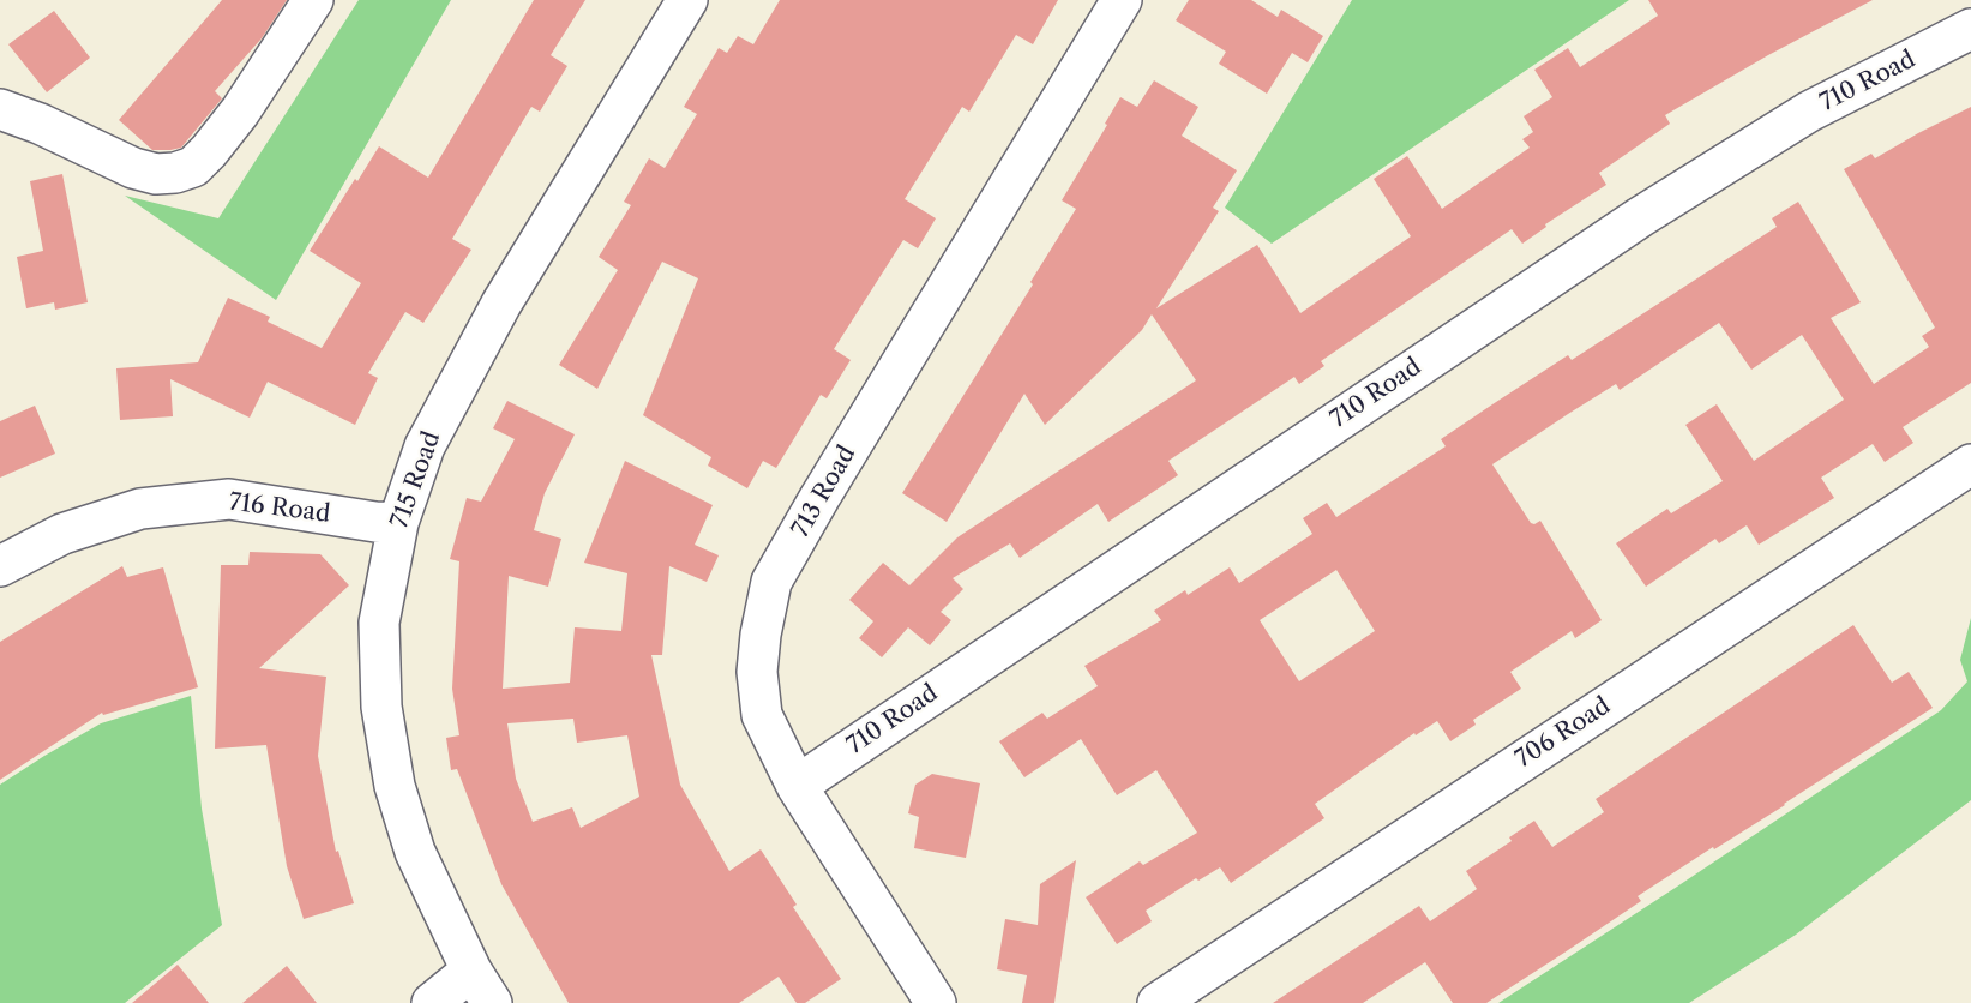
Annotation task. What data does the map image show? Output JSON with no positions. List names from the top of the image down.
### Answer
{
  "streets": {
    "street": [
      "710 Road",
      "715 Road",
      "713 Road",
      "716 Road",
      "706 Road"
    ]
  },
  "crossings": [
    ["710 Road", "713 Road"],
    ["715 Road", "716 Road"]
  ]
}
